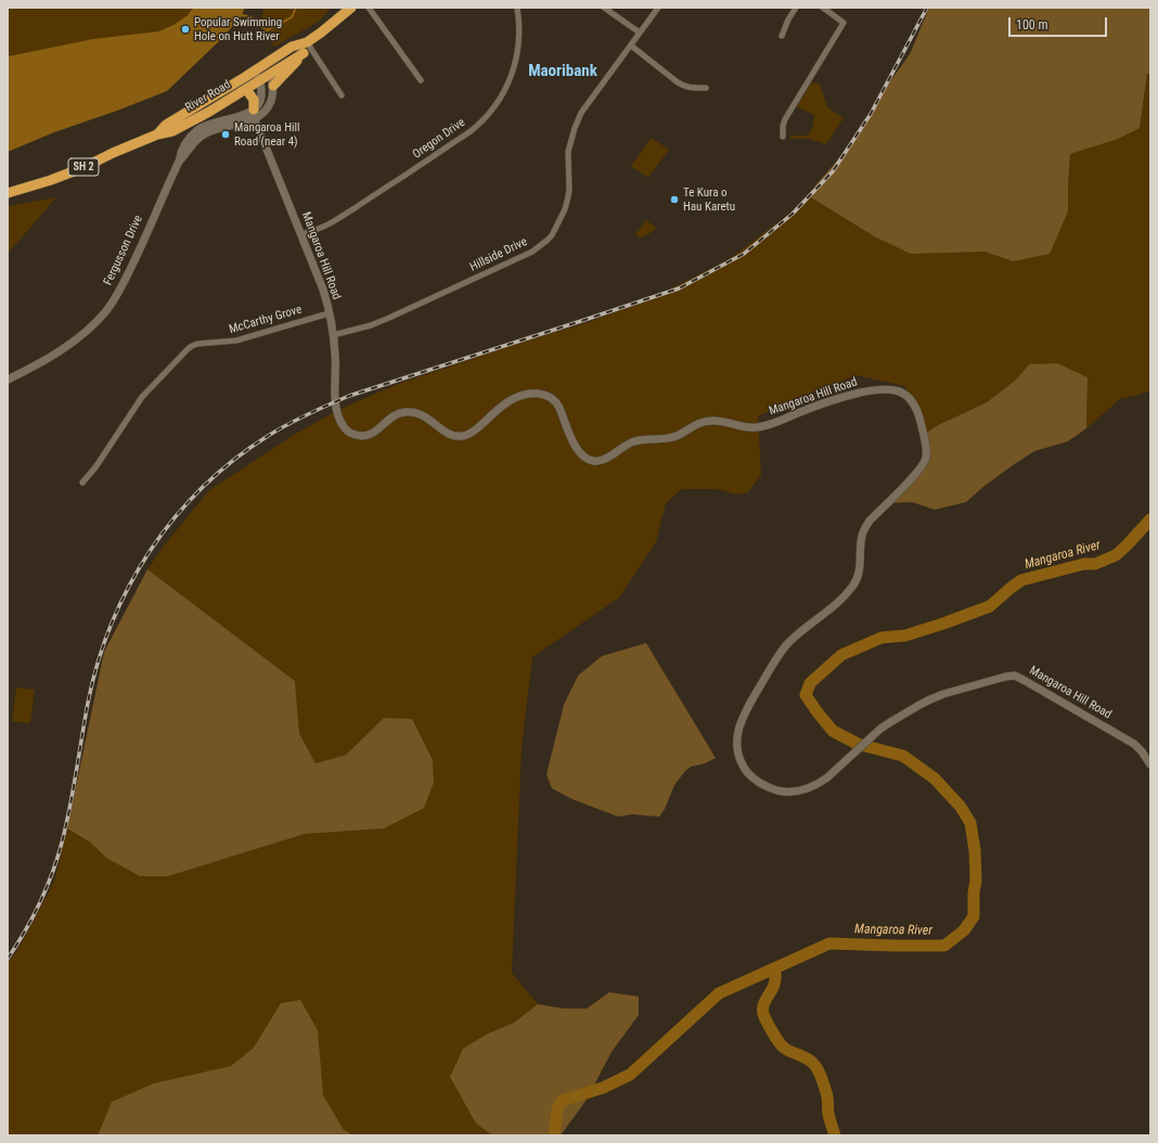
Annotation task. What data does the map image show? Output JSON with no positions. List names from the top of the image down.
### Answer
{
  "streets": {
    "highway": ["River Road", "SH 2"],
    "street": [
      "Oregon Drive",
      "Fergusson Drive",
      "Hillside Drive",
      "Mangaroa Hill Road",
      "McCarthy Grove"
    ]
  },
  "crossings": [
    ["River Road", "SH 2"],
    ["Oregon Drive", "Mangaroa Hill Road"],
    ["Fergusson Drive", "Mangaroa Hill Road"],
    ["Hillside Drive", "Mangaroa Hill Road"],
    ["Mangaroa Hill Road", "McCarthy Grove"]
  ],
  "districts": ["Maoribank"],
  "water": ["Mangaroa River"],
  "places": ["Popular Swimming Hole on Hutt River", "Mangaroa Hill Road (near 4)", "Te Kura o Hau Karetu"],
  "scale_bar": "100 m"
}
